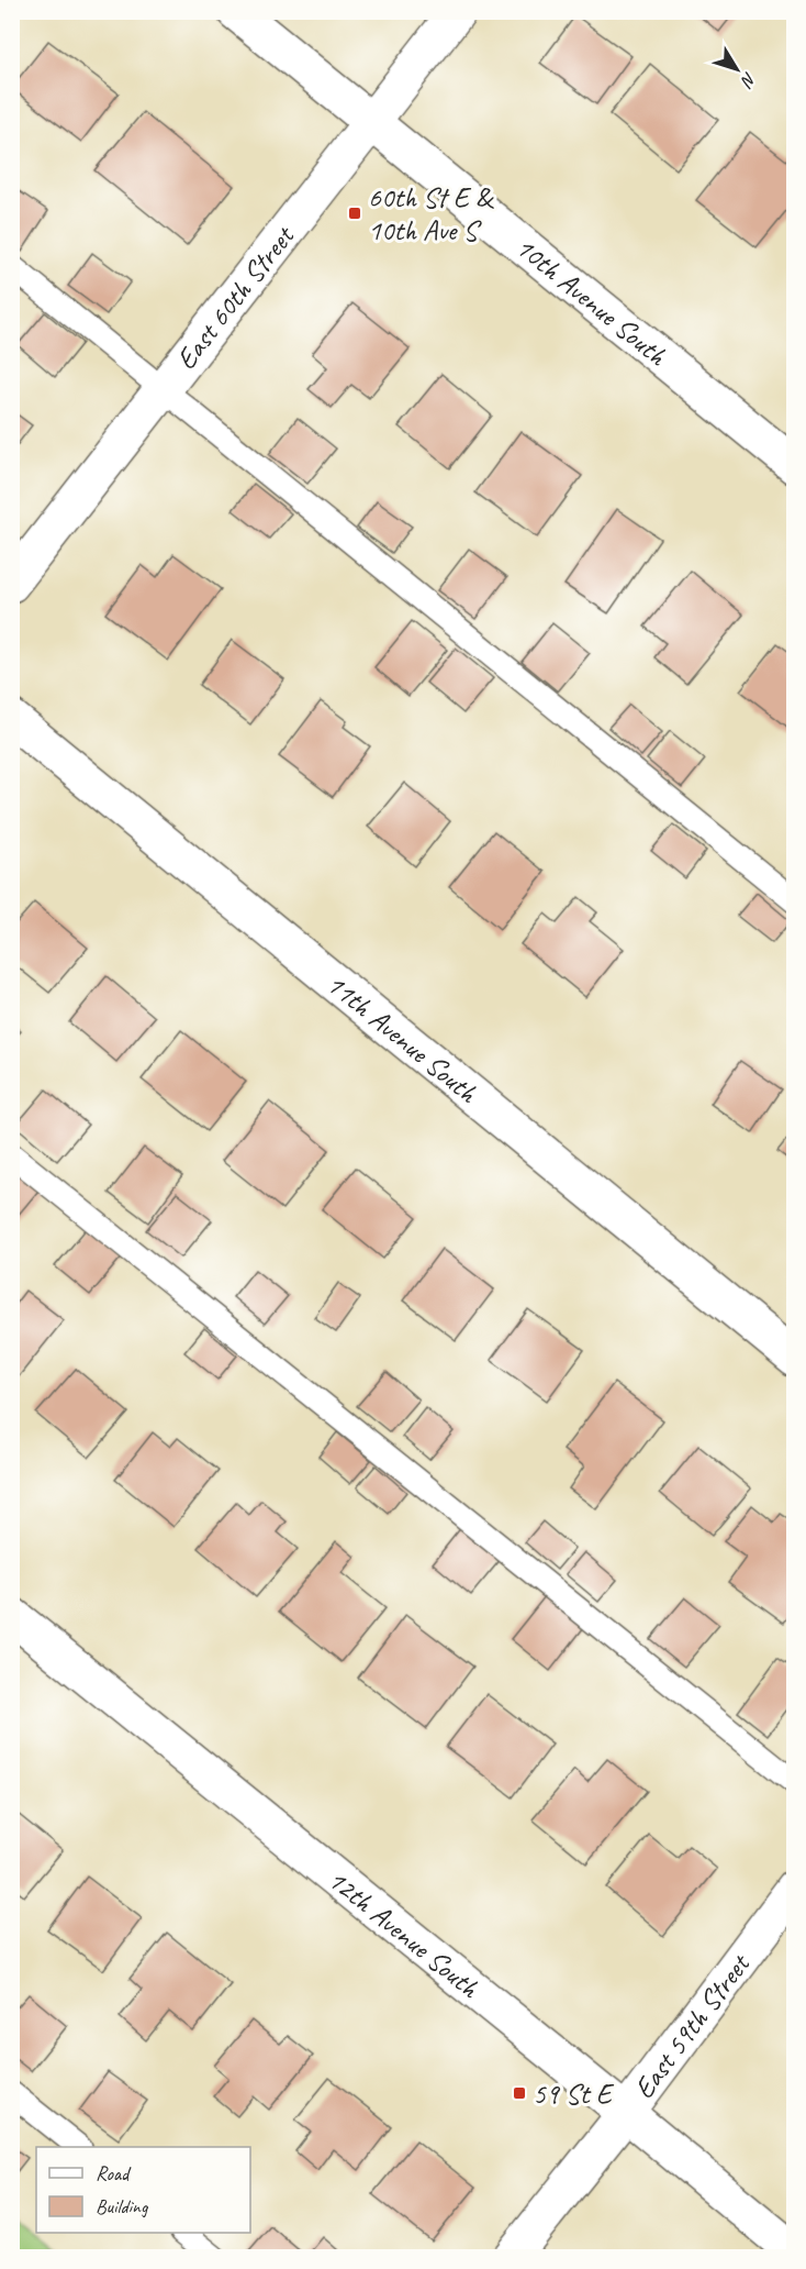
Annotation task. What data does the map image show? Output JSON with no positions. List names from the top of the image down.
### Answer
{
  "streets": {
    "street": [
      "East 60th Street",
      "10th Avenue South",
      "11th Avenue South",
      "12th Avenue South",
      "East 59th Street"
    ]
  },
  "crossings": [
    ["East 60th Street", "10th Avenue South"],
    ["12th Avenue South", "East 59th Street"]
  ],
  "places": {
    "transit": ["60th St E & 10th Ave S", "59 St E"]
  },
  "legend": ["Road", "Building"],
  "north": "bottom right"
}
